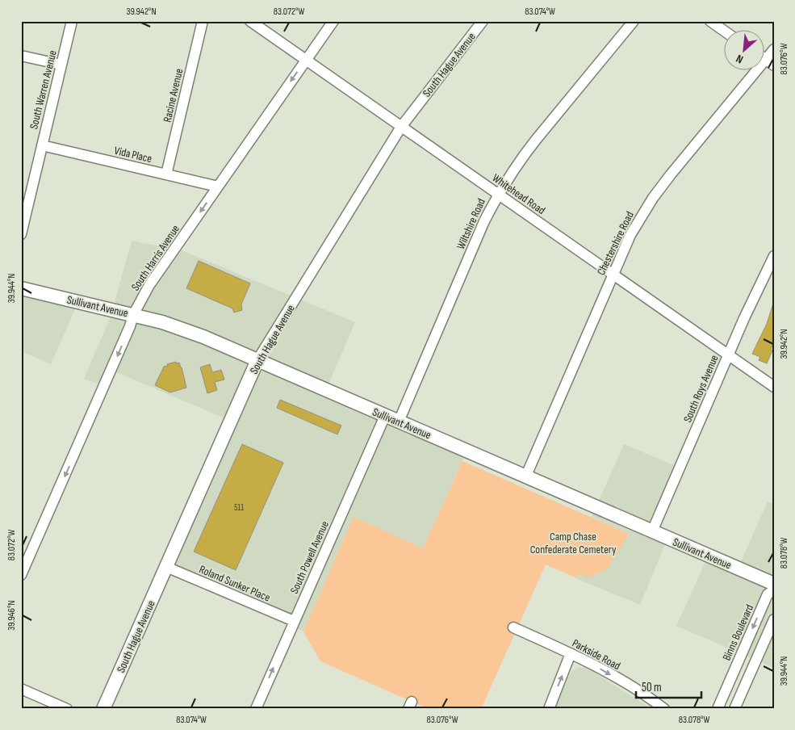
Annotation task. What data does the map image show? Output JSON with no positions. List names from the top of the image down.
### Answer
{
  "streets": {
    "main road": ["South Hague Avenue", "Sullivant Avenue"],
    "street": [
      "South Warren Avenue",
      "Racine Avenue",
      "Vida Place",
      "Whitehead Road",
      "Wiltshire Road",
      "Chestershire Road",
      "South Harris Avenue",
      "South Roys Avenue",
      "South Powell Avenue",
      "Roland Sunker Place",
      "Binns Boulevard",
      "Parkside Road"
    ]
  },
  "crossings": [
    ["South Hague Avenue", "Whitehead Road"],
    ["South Hague Avenue", "Sullivant Avenue"],
    ["South Hague Avenue", "Roland Sunker Place"],
    ["South Warren Avenue", "Vida Place"],
    ["Racine Avenue", "Vida Place"],
    ["Vida Place", "South Harris Avenue"],
    ["Whitehead Road", "Wiltshire Road"],
    ["Whitehead Road", "Chestershire Road"],
    ["Whitehead Road", "South Harris Avenue"],
    ["Whitehead Road", "South Roys Avenue"],
    ["Wiltshire Road", "Sullivant Avenue"],
    ["Chestershire Road", "Sullivant Avenue"],
    ["South Harris Avenue", "Sullivant Avenue"],
    ["Sullivant Avenue", "South Roys Avenue"],
    ["Sullivant Avenue", "South Powell Avenue"],
    ["South Powell Avenue", "Roland Sunker Place"]
  ],
  "one_way": ["South Harris Avenue", "Parkside Road"],
  "parks": ["Camp Chase Confederate Cemetery"],
  "house_numbers": ["511"],
  "scale_bar": "50 m",
  "north": "bottom left",
  "coordinates": [
    "39.942°N",
    "83.072°W",
    "83.074°W",
    "83.076°W",
    "39.944°N",
    "83.078°W",
    "39.946°N"
  ]
}
